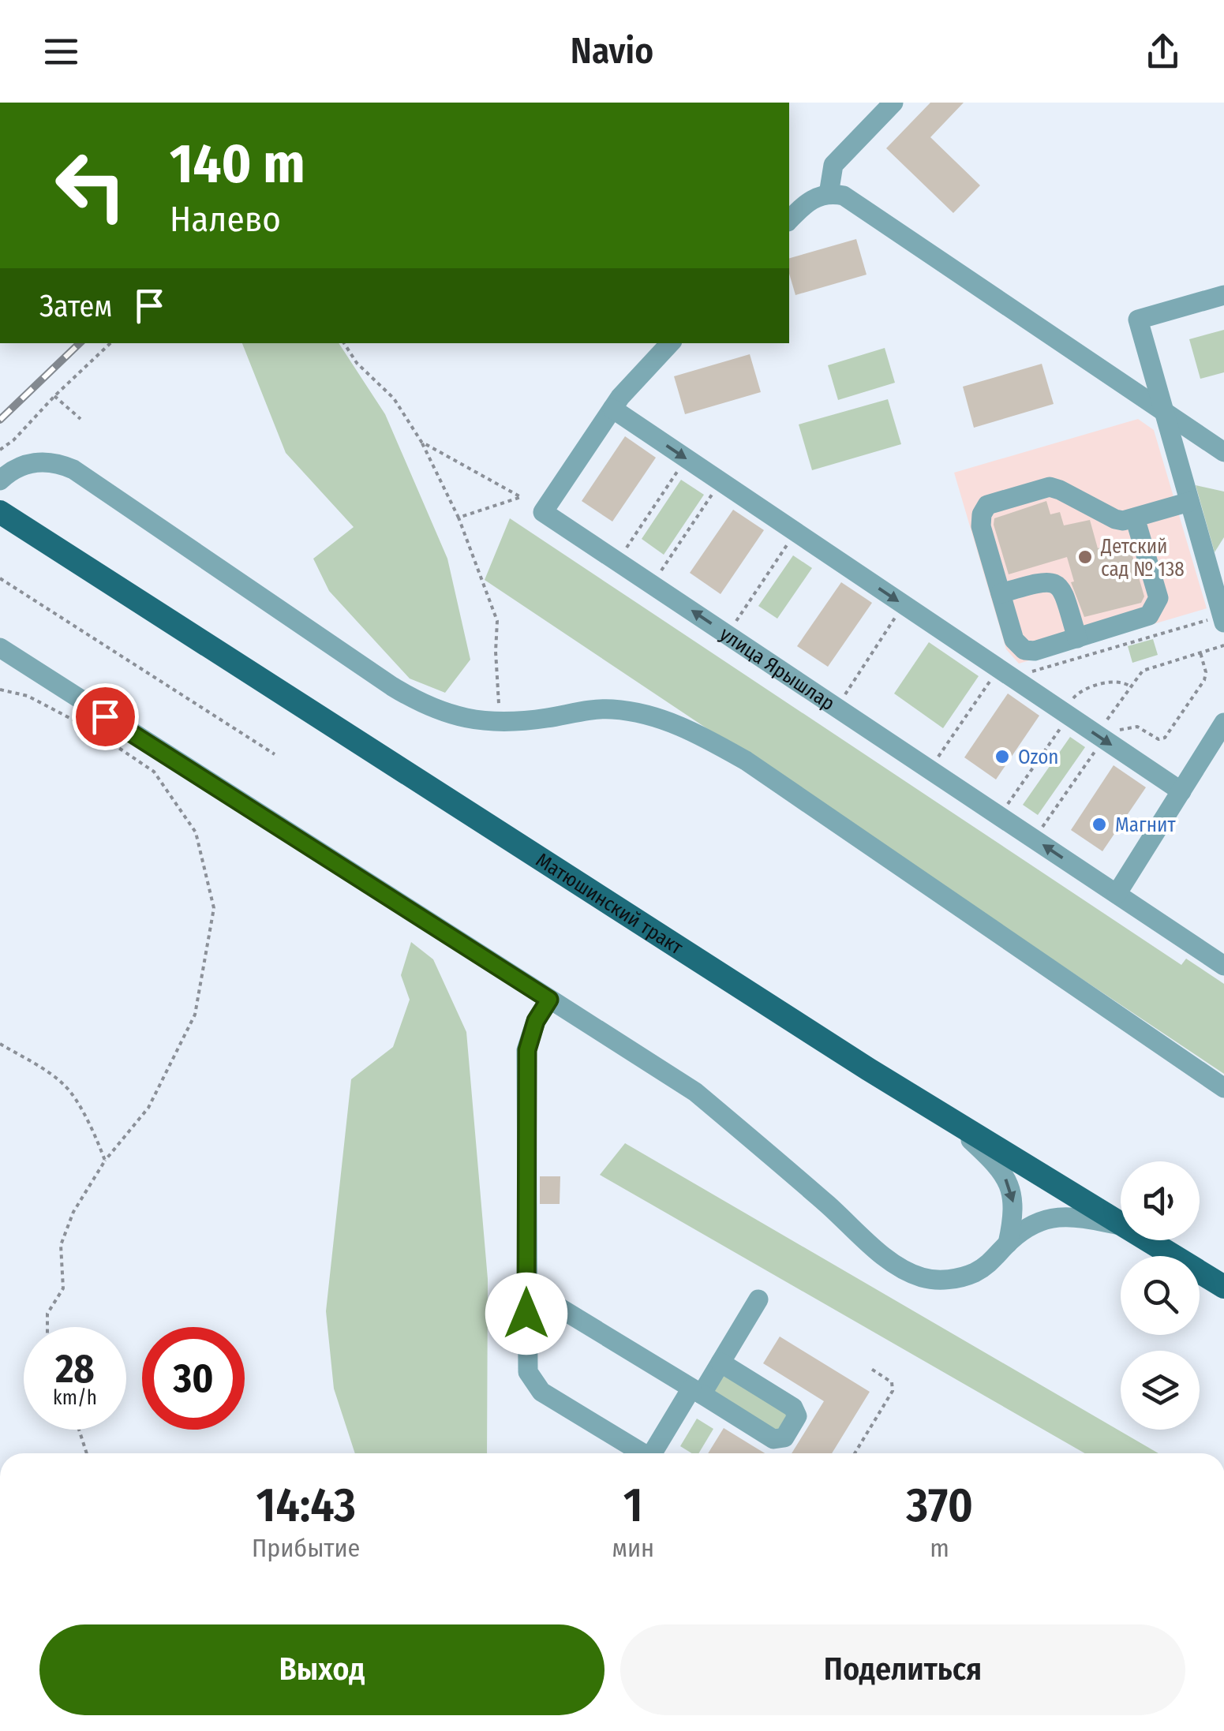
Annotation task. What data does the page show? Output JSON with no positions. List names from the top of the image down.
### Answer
{
  "streets": {
    "main road": ["Матюшинский тракт"],
    "street": ["улица Ярышлар"]
  },
  "places": ["Детский сад № 138", "Ozon", "Магнит"],
  "page": {
    "header": "Navio",
    "turn": ["140 m", "Налево"],
    "then": "Затем",
    "speed": "28 km/h",
    "limit": "30",
    "eta": [
      "14:43",
      "Прибытие",
      "1",
      "мин",
      "370",
      "m"
    ],
    "buttons": ["Выход", "Поделиться"]
  }
}
